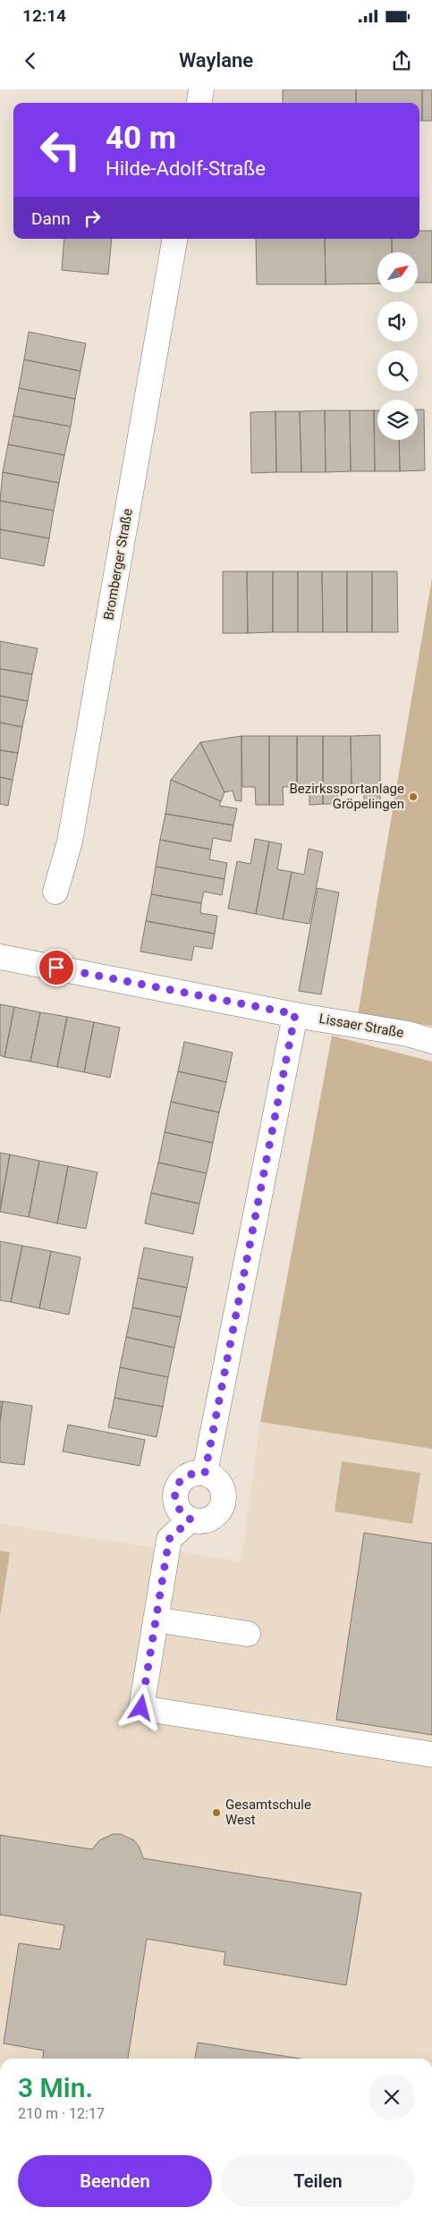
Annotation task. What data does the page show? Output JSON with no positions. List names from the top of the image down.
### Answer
{
  "streets": {
    "street": ["Bromberger Straße", "Lissaer Straße"]
  },
  "places": ["Bezirkssportanlage Gröpelingen", "Gesamtschule West"],
  "north": "top right",
  "page": {
    "status": "12:14",
    "header": "Waylane",
    "turn": ["40 m", "Hilde-Adolf-Straße"],
    "then": "Dann",
    "heading": ["3 Min.", "210 m · 12:17"],
    "buttons": ["Beenden", "Teilen"]
  }
}
